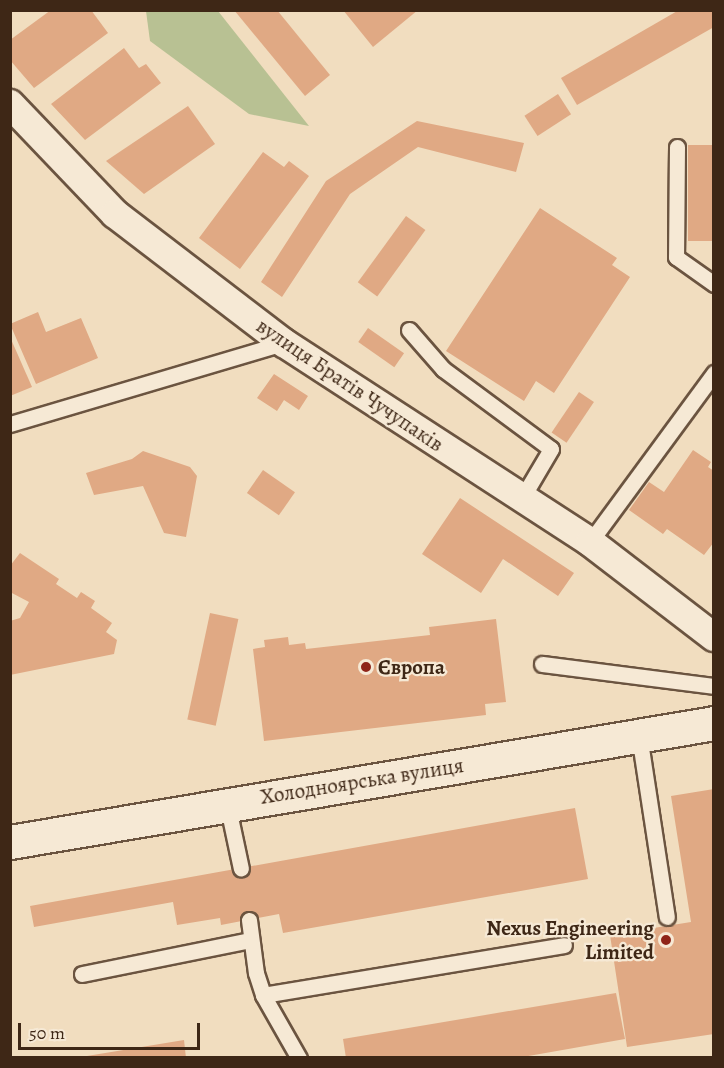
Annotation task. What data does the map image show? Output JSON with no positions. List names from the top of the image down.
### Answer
{
  "streets": {
    "main road": ["Холодноярська вулиця"],
    "street": ["вулиця Братів Чучупаків"]
  },
  "places": ["Європа", "Nexus Engineering Limited"],
  "scale_bar": "50 m"
}
